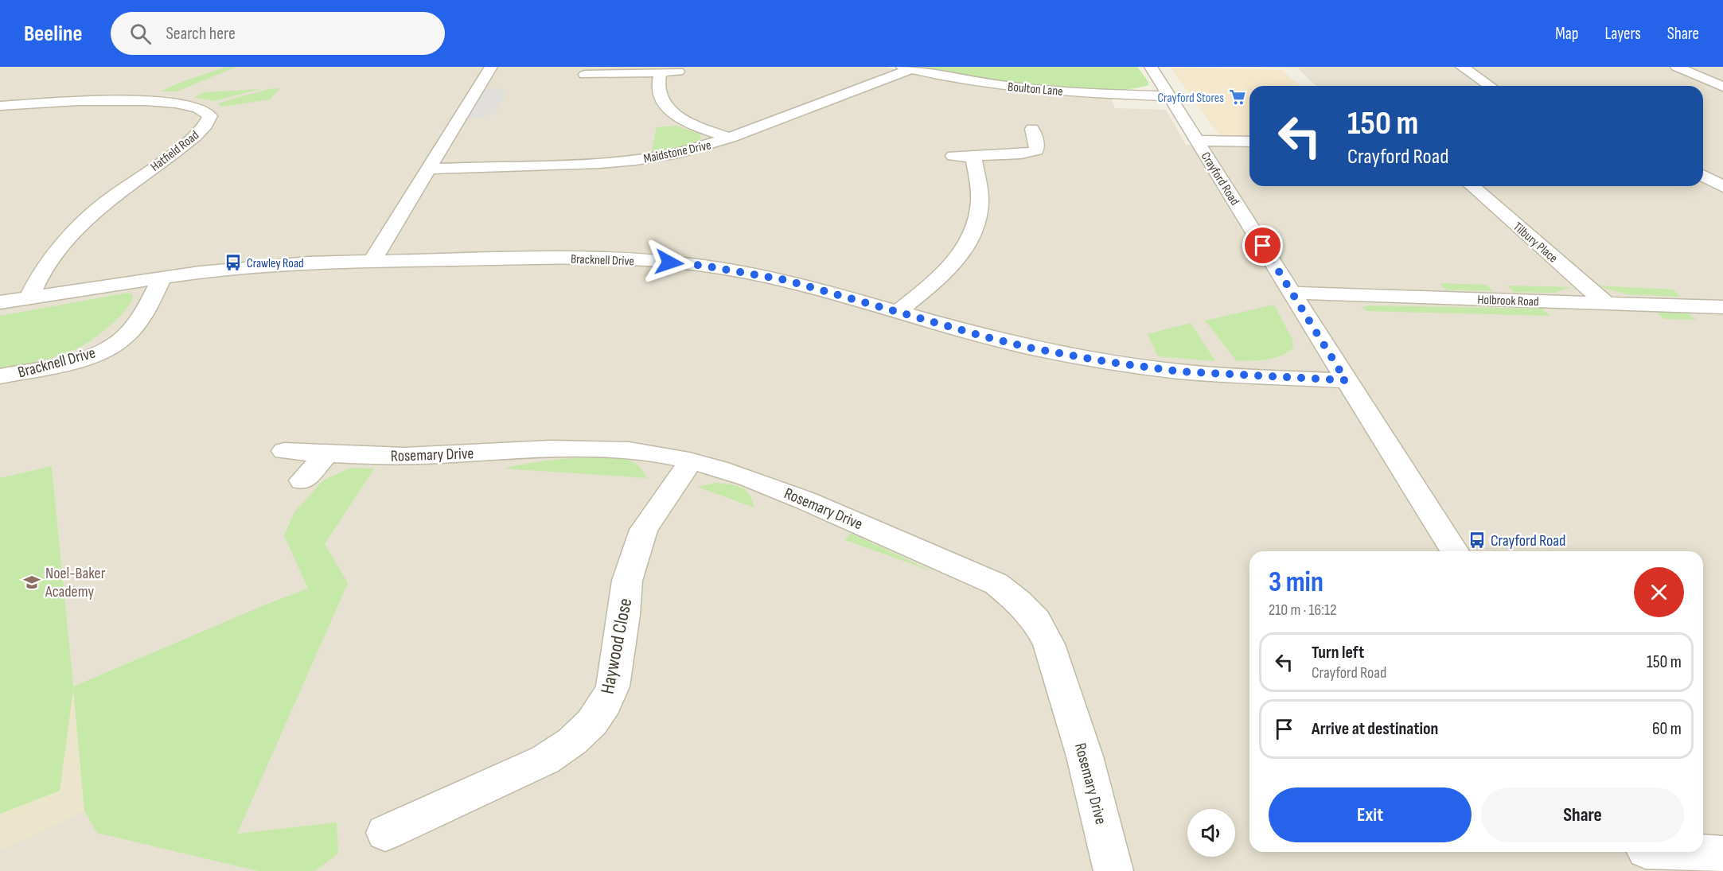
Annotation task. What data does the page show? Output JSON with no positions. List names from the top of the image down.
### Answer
{
  "streets": {
    "street": [
      "Boulton Lane",
      "Hatfield Road",
      "Maidstone Drive",
      "Crayford Road",
      "Tilbury Place",
      "Bracknell Drive",
      "Holbrook Road",
      "Rosemary Drive",
      "Haywood Close"
    ]
  },
  "crossings": [
    ["Boulton Lane", "Maidstone Drive"],
    ["Boulton Lane", "Crayford Road"],
    ["Hatfield Road", "Bracknell Drive"],
    ["Crayford Road", "Bracknell Drive"],
    ["Crayford Road", "Holbrook Road"],
    ["Tilbury Place", "Holbrook Road"],
    ["Rosemary Drive", "Haywood Close"]
  ],
  "places": {
    "supermarket": ["Crayford Stores"],
    "bus stop": ["Crawley Road", "Crayford Road"],
    "school or university": ["Noel-Baker Academy"]
  },
  "page": {
    "header": "Beeline",
    "search": "Search here",
    "nav": ["Map", "Layers", "Share"],
    "turn": ["150 m", "Crayford Road"],
    "heading": ["3 min", "210 m · 16:12"],
    "list": [
      {
        "name": "Turn left",
        "note": "Crayford Road",
        "value": "150 m"
      },
      {
        "name": "Arrive at destination",
        "value": "60 m"
      }
    ],
    "buttons": ["Exit", "Share"]
  }
}
